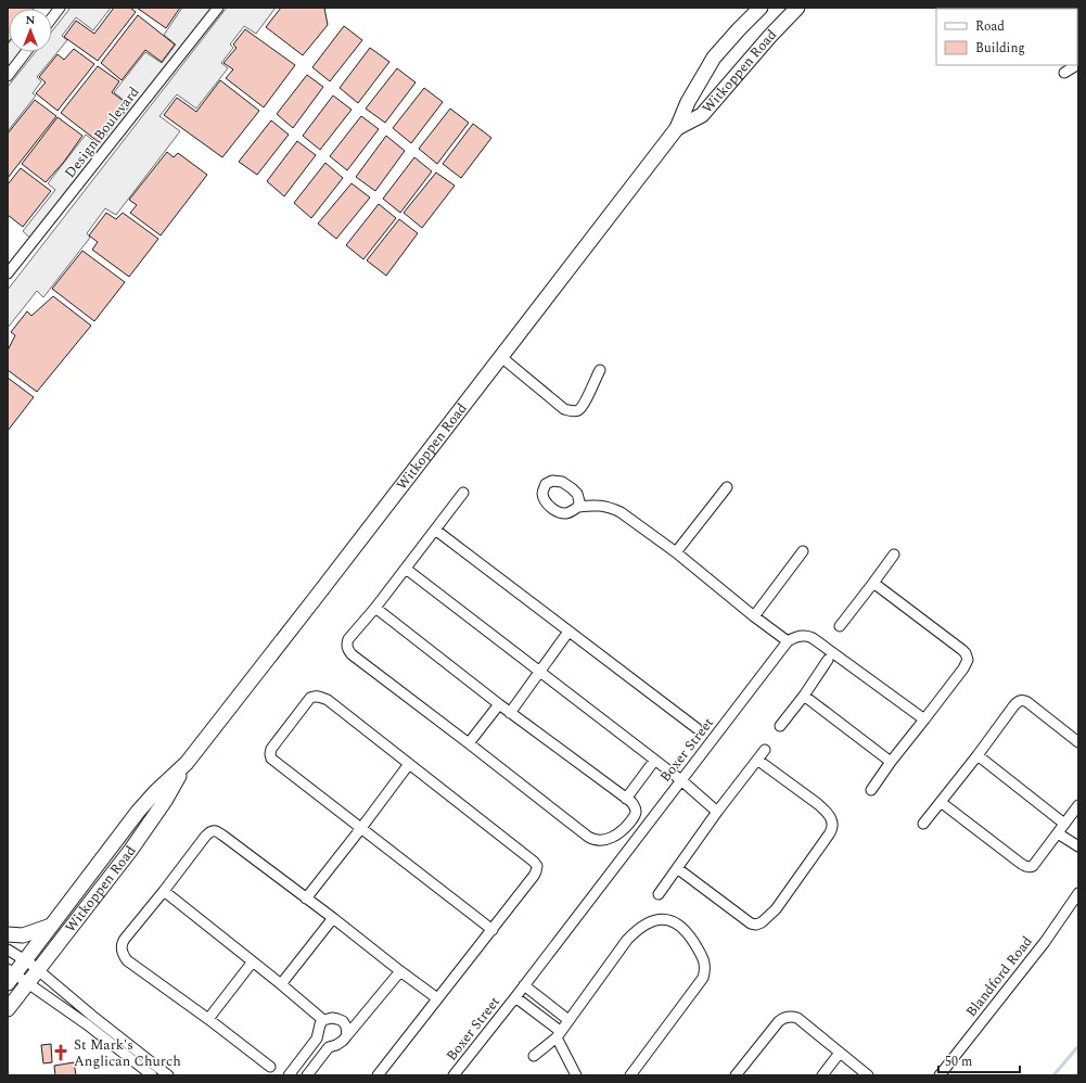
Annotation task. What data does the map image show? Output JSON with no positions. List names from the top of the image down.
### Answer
{
  "streets": {
    "main road": ["Witkoppen Road"],
    "street": ["Design Boulevard", "Boxer Street", "Blandford Road"]
  },
  "places": {
    "church": ["St Mark's Anglican Church"]
  },
  "legend": ["Road", "Building"],
  "scale_bar": "50 m",
  "north": "top"
}
